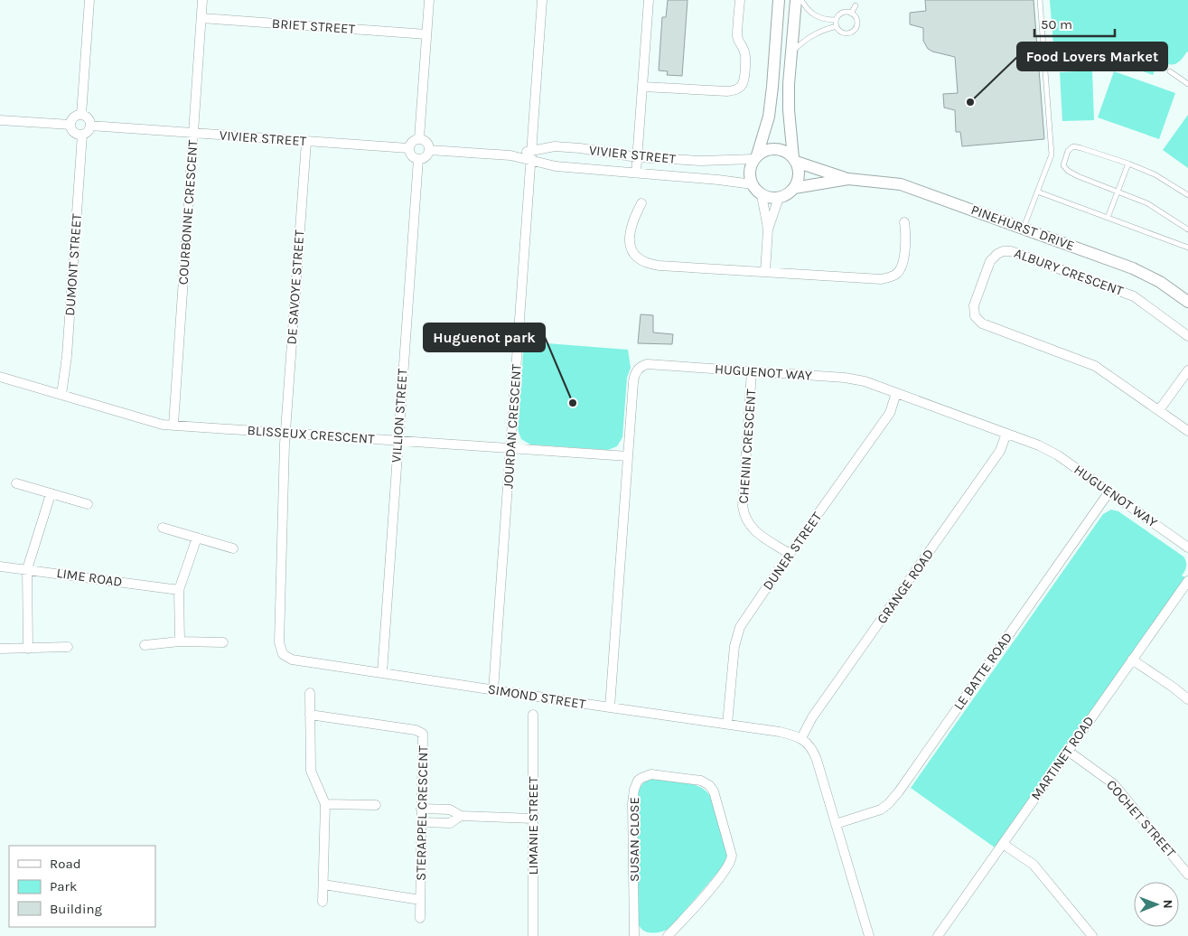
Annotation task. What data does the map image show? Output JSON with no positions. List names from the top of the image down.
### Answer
{
  "streets": {
    "street": [
      "BRIET STREET",
      "VIVIER STREET",
      "COURBONNE CRESCENT",
      "PINEHURST DRIVE",
      "DUMONT STREET",
      "ALBURY CRESCENT",
      "DE SAVOYE STREET",
      "HUGUENOT WAY",
      "VILLION STREET",
      "JOURDAN CRESCENT",
      "BLISSEUX CRESCENT",
      "CHENIN CRESCENT",
      "DUNER STREET",
      "LIME ROAD",
      "GRANGE ROAD",
      "LE BATTE ROAD",
      "SIMOND STREET",
      "MARTINET ROAD",
      "STERAPPEL CRESCENT",
      "COCHET STREET",
      "LIMANIE STREET",
      "SUSAN CLOSE"
    ]
  },
  "crossings": [
    ["BRIET STREET", "COURBONNE CRESCENT"],
    ["VIVIER STREET", "COURBONNE CRESCENT"],
    ["VIVIER STREET", "PINEHURST DRIVE"],
    ["VIVIER STREET", "DUMONT STREET"],
    ["VIVIER STREET", "DE SAVOYE STREET"],
    ["VIVIER STREET", "VILLION STREET"],
    ["VIVIER STREET", "JOURDAN CRESCENT"],
    ["COURBONNE CRESCENT", "BLISSEUX CRESCENT"],
    ["DUMONT STREET", "BLISSEUX CRESCENT"],
    ["DE SAVOYE STREET", "BLISSEUX CRESCENT"],
    ["DE SAVOYE STREET", "SIMOND STREET"],
    ["HUGUENOT WAY", "BLISSEUX CRESCENT"],
    ["HUGUENOT WAY", "CHENIN CRESCENT"],
    ["HUGUENOT WAY", "DUNER STREET"],
    ["HUGUENOT WAY", "GRANGE ROAD"],
    ["HUGUENOT WAY", "LE BATTE ROAD"],
    ["HUGUENOT WAY", "SIMOND STREET"],
    ["VILLION STREET", "BLISSEUX CRESCENT"],
    ["VILLION STREET", "SIMOND STREET"],
    ["JOURDAN CRESCENT", "BLISSEUX CRESCENT"],
    ["JOURDAN CRESCENT", "SIMOND STREET"],
    ["BLISSEUX CRESCENT", "SIMOND STREET"],
    ["CHENIN CRESCENT", "DUNER STREET"],
    ["DUNER STREET", "SIMOND STREET"],
    ["GRANGE ROAD", "SIMOND STREET"],
    ["MARTINET ROAD", "COCHET STREET"]
  ],
  "places": ["Food Lovers Market", "Huguenot park"],
  "legend": ["Road", "Park", "Building"],
  "scale_bar": "50 m",
  "north": "right"
}
